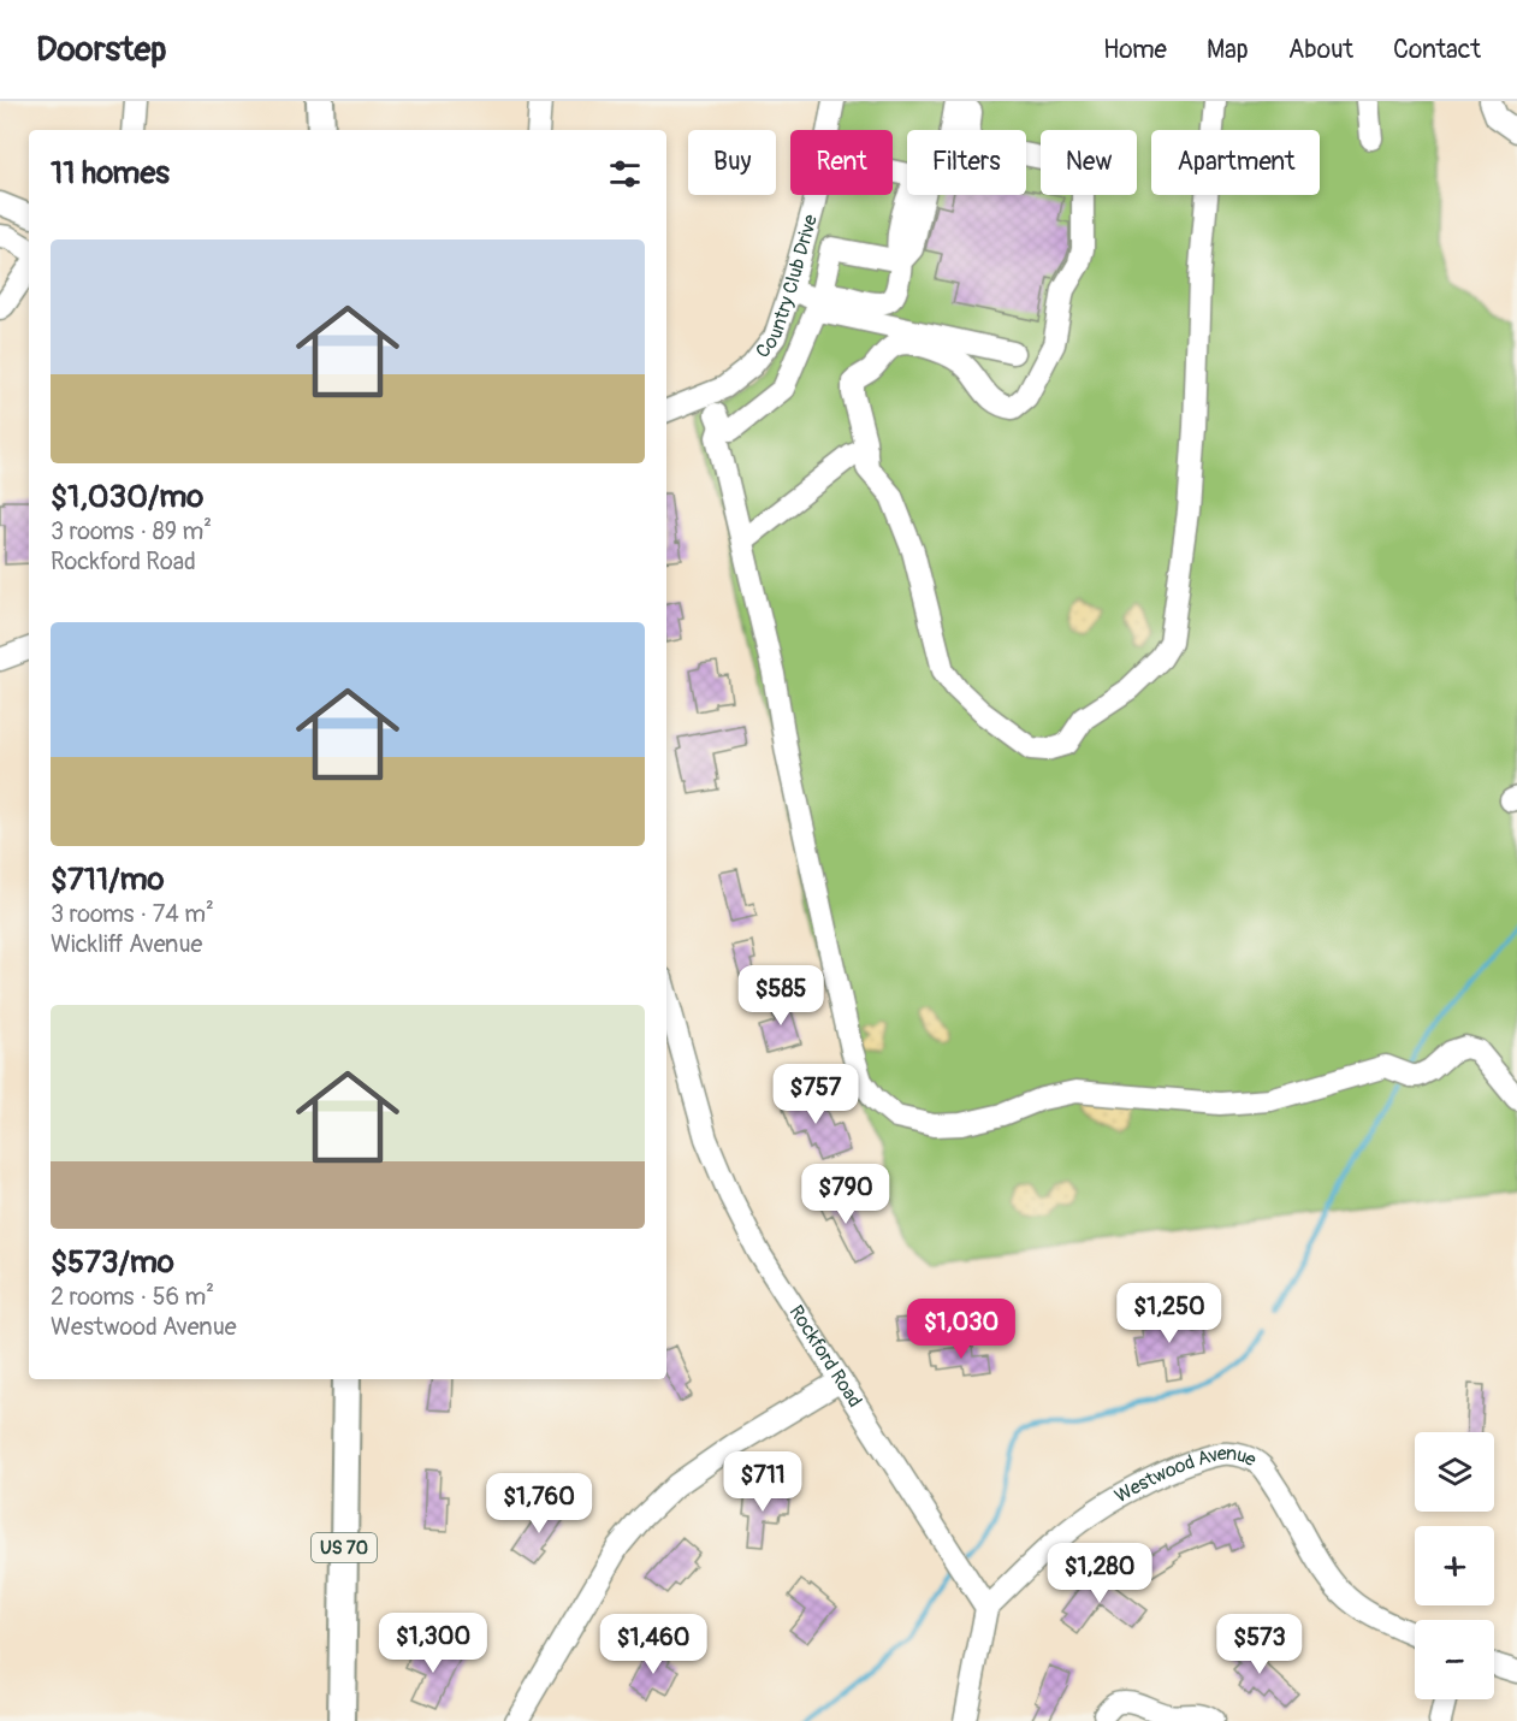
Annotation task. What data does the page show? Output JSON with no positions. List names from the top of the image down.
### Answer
{
  "streets": {
    "main road": ["US 70"],
    "street": ["Country Club Drive", "Rockford Road", "Westwood Avenue"]
  },
  "crossings": [
    ["Rockford Road", "Westwood Avenue"]
  ],
  "page": {
    "header": "Doorstep",
    "nav": [
      "Home",
      "Map",
      "About",
      "Contact"
    ],
    "chip": [
      "Buy",
      "Rent",
      "Filters",
      "New",
      "Apartment"
    ],
    "heading": "11 homes",
    "list": [
      {
        "name": "$1,030/mo",
        "note": "3 rooms · 89 m² · Rockford Road"
      },
      {
        "name": "$711/mo",
        "note": "3 rooms · 74 m² · Wickliff Avenue"
      },
      {
        "name": "$573/mo",
        "note": "2 rooms · 56 m² · Westwood Avenue"
      }
    ],
    "price": [
      "$585",
      "$757",
      "$790",
      "$1,250",
      "$1,030",
      "$711",
      "$1,760",
      "$1,280",
      "$1,300",
      "$1,460",
      "$573"
    ],
    "map_buttons": ["+", "−"]
  }
}
